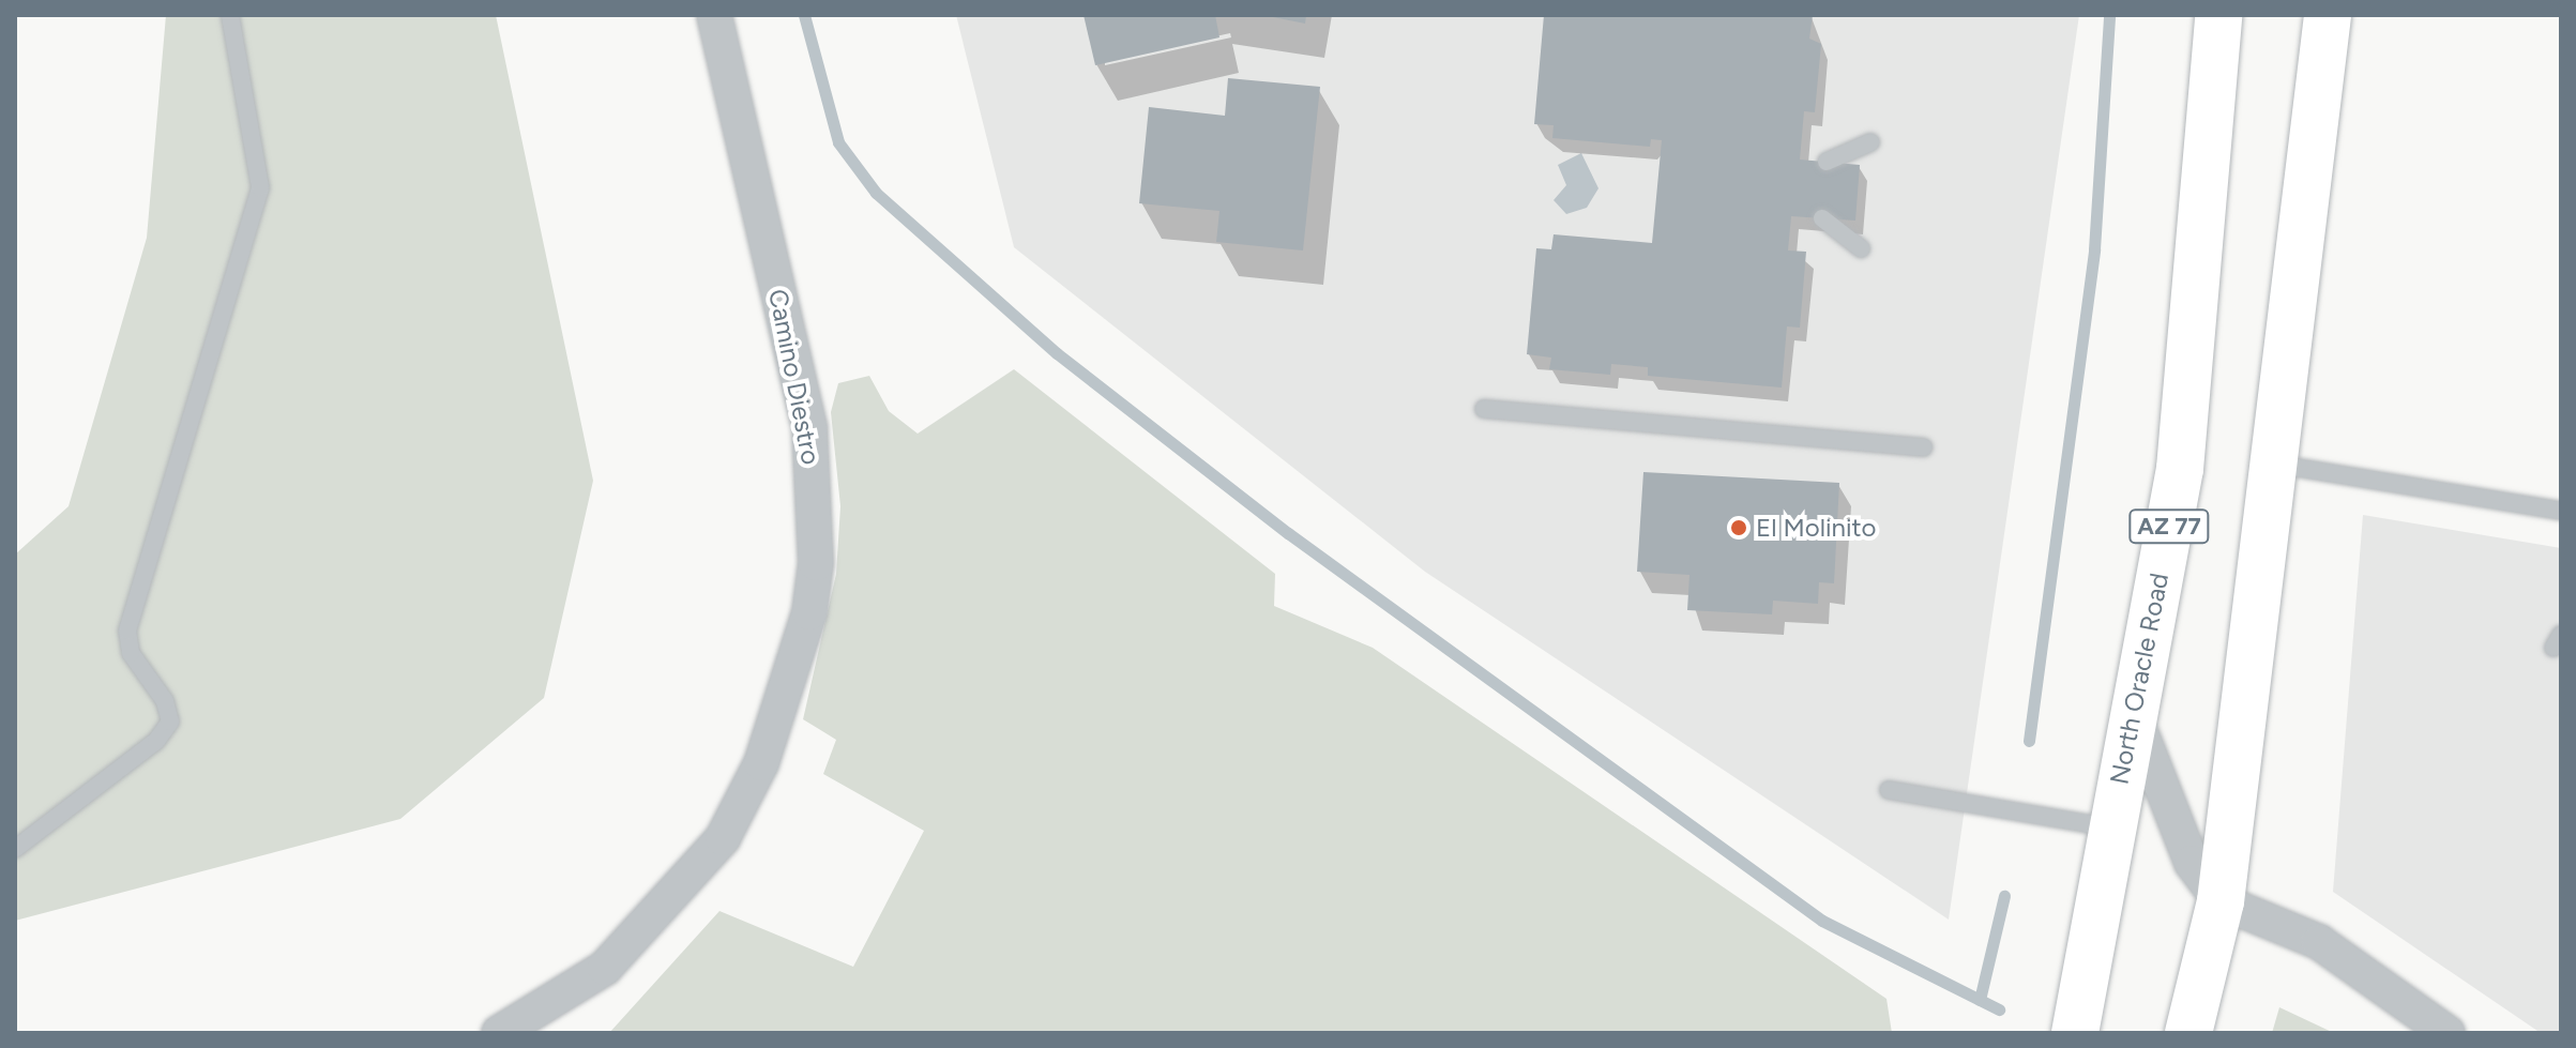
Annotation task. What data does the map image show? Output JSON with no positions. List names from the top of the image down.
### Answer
{
  "streets": {
    "highway": ["AZ 77", "North Oracle Road"],
    "street": ["Camino Diestro"]
  },
  "places": ["El Molinito"]
}
